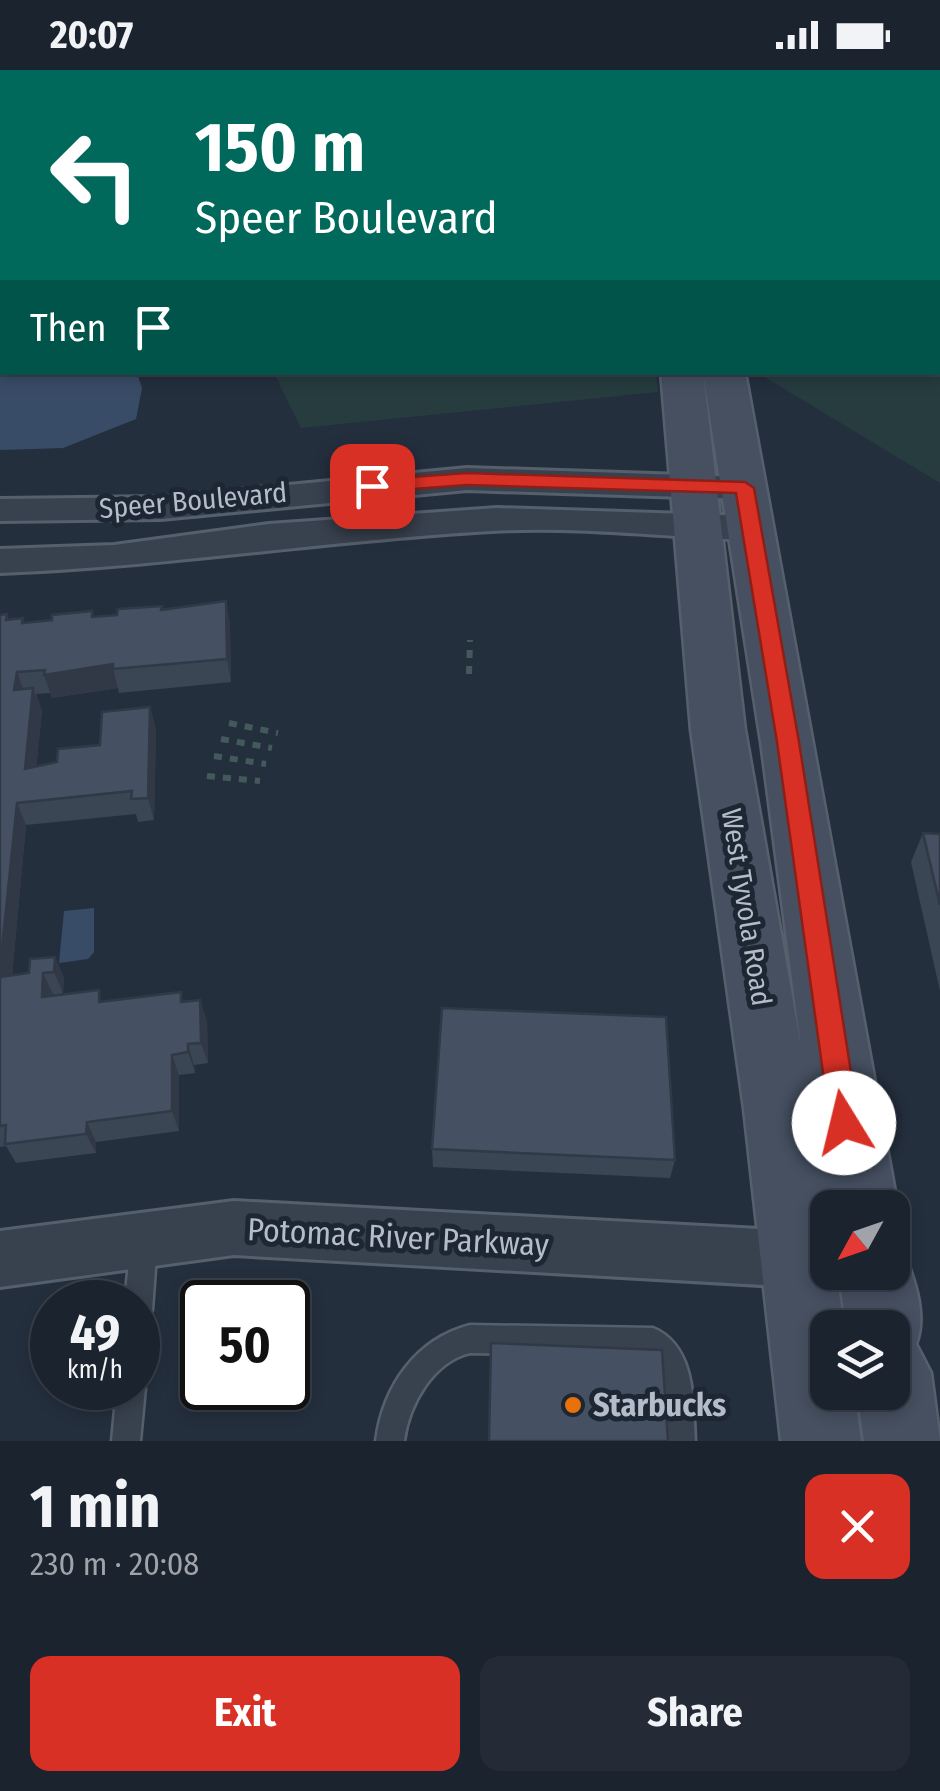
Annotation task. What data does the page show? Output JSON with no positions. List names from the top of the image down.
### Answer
{
  "streets": {
    "main road": ["West Tyvola Road"],
    "street": ["Speer Boulevard", "Potomac River Parkway"]
  },
  "crossings": [
    ["Speer Boulevard", "West Tyvola Road"],
    ["West Tyvola Road", "Potomac River Parkway"]
  ],
  "places": ["Starbucks"],
  "north": "bottom left",
  "page": {
    "status": "20:07",
    "turn": ["150 m", "Speer Boulevard"],
    "then": "Then",
    "speed": "49 km/h",
    "limit": "50",
    "heading": ["1 min", "230 m · 20:08"],
    "buttons": ["Exit", "Share"]
  }
}
